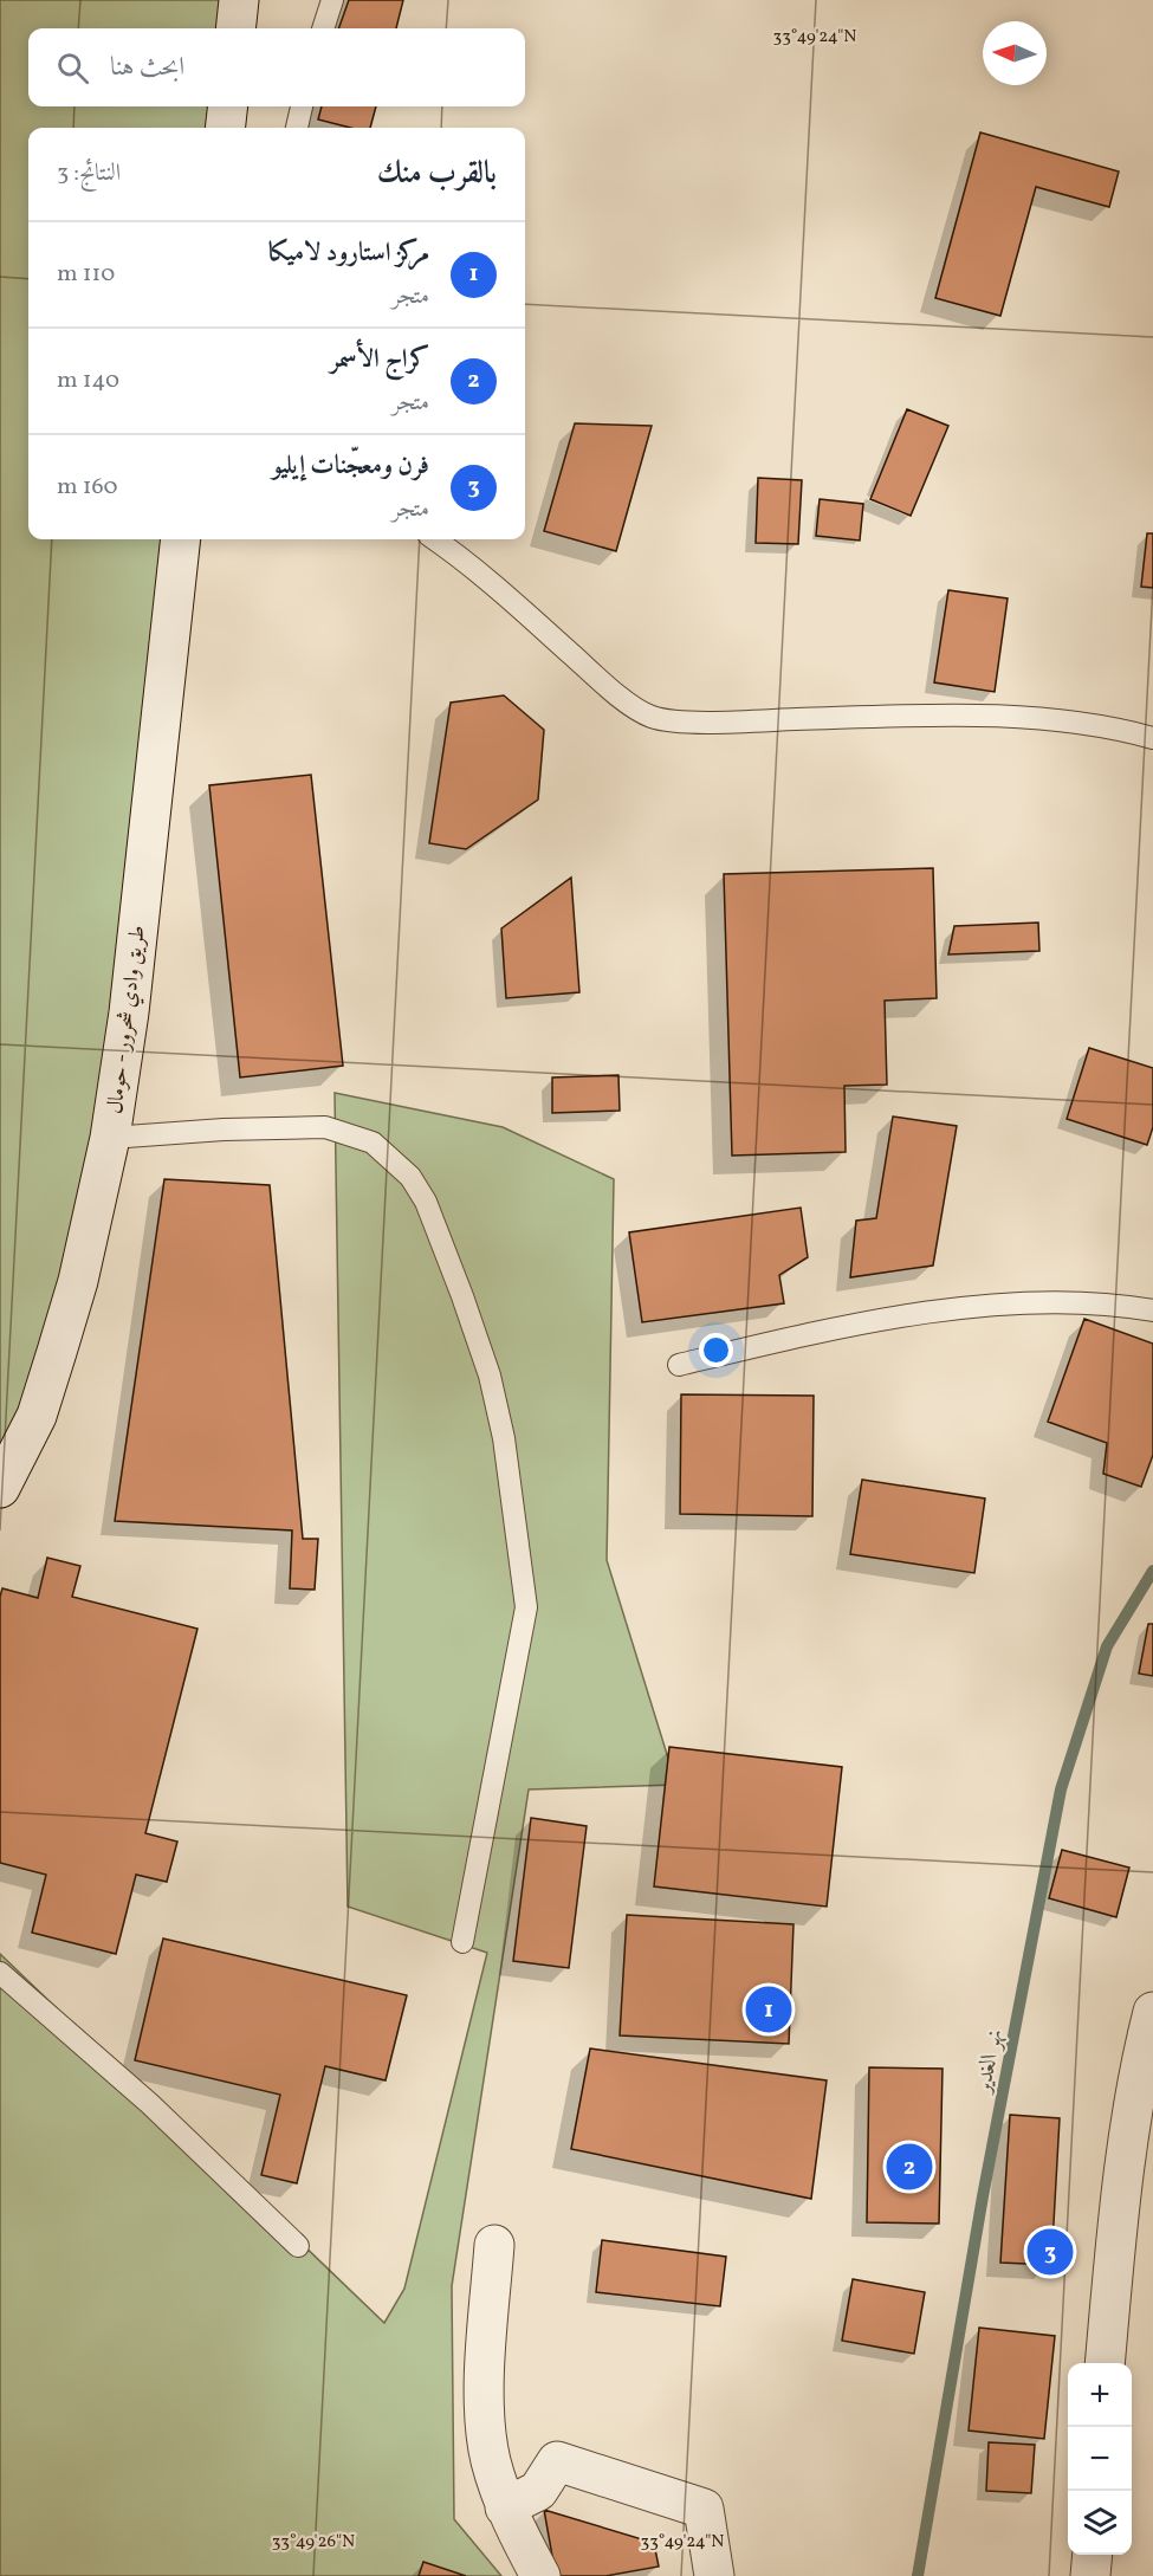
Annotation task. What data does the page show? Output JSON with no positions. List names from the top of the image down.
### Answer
{
  "streets": {
    "main road": ["طريق وادي شحرور - حومال"]
  },
  "water": ["نهر الغدير"],
  "north": "left",
  "page": {
    "search": "ابحث هنا",
    "heading": ["بالقرب منك", "النتائج: 3"],
    "list": [
      {
        "mark": "1",
        "name": "مركز استارود لاميكا",
        "note": "متجر",
        "value": "110 m"
      },
      {
        "mark": "2",
        "name": "كراج الأسمر",
        "note": "متجر",
        "value": "140 m"
      },
      {
        "mark": "3",
        "name": "فرن ومعجّنات إيليو",
        "note": "متجر",
        "value": "160 m"
      }
    ],
    "pins": ["1", "2", "3"],
    "map_buttons": ["+", "−"]
  },
  "coordinates": ["33°49'24\"N", "33°49'26\"N"]
}
